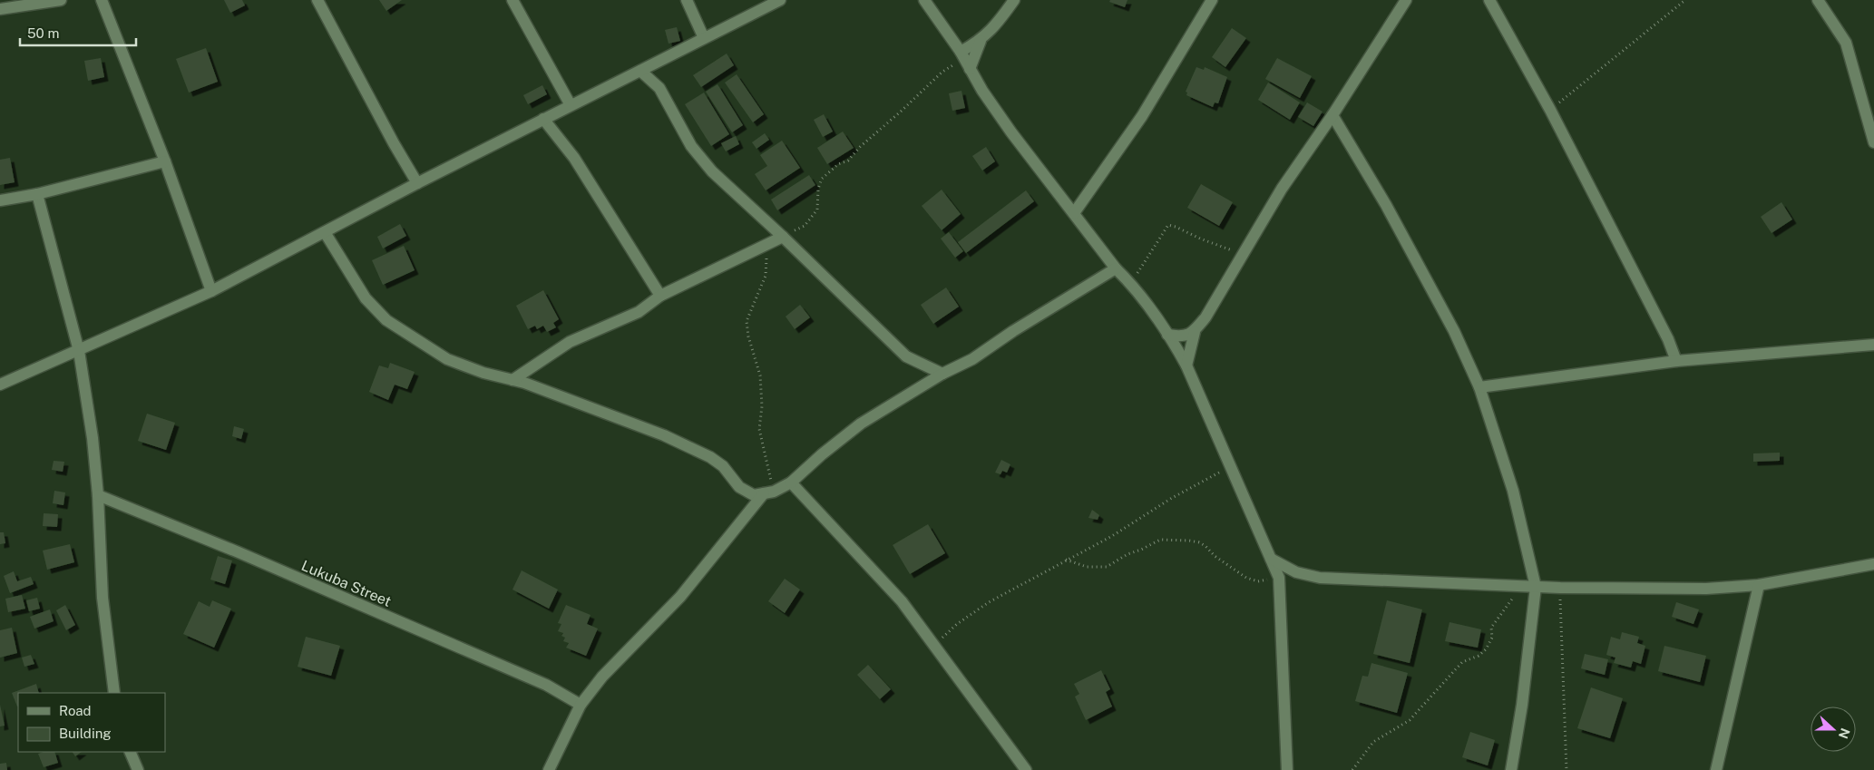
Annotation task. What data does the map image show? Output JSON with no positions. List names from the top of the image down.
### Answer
{
  "streets": {
    "street": ["Lukuba Street"]
  },
  "legend": ["Road", "Building"],
  "scale_bar": "50 m",
  "north": "right"
}
